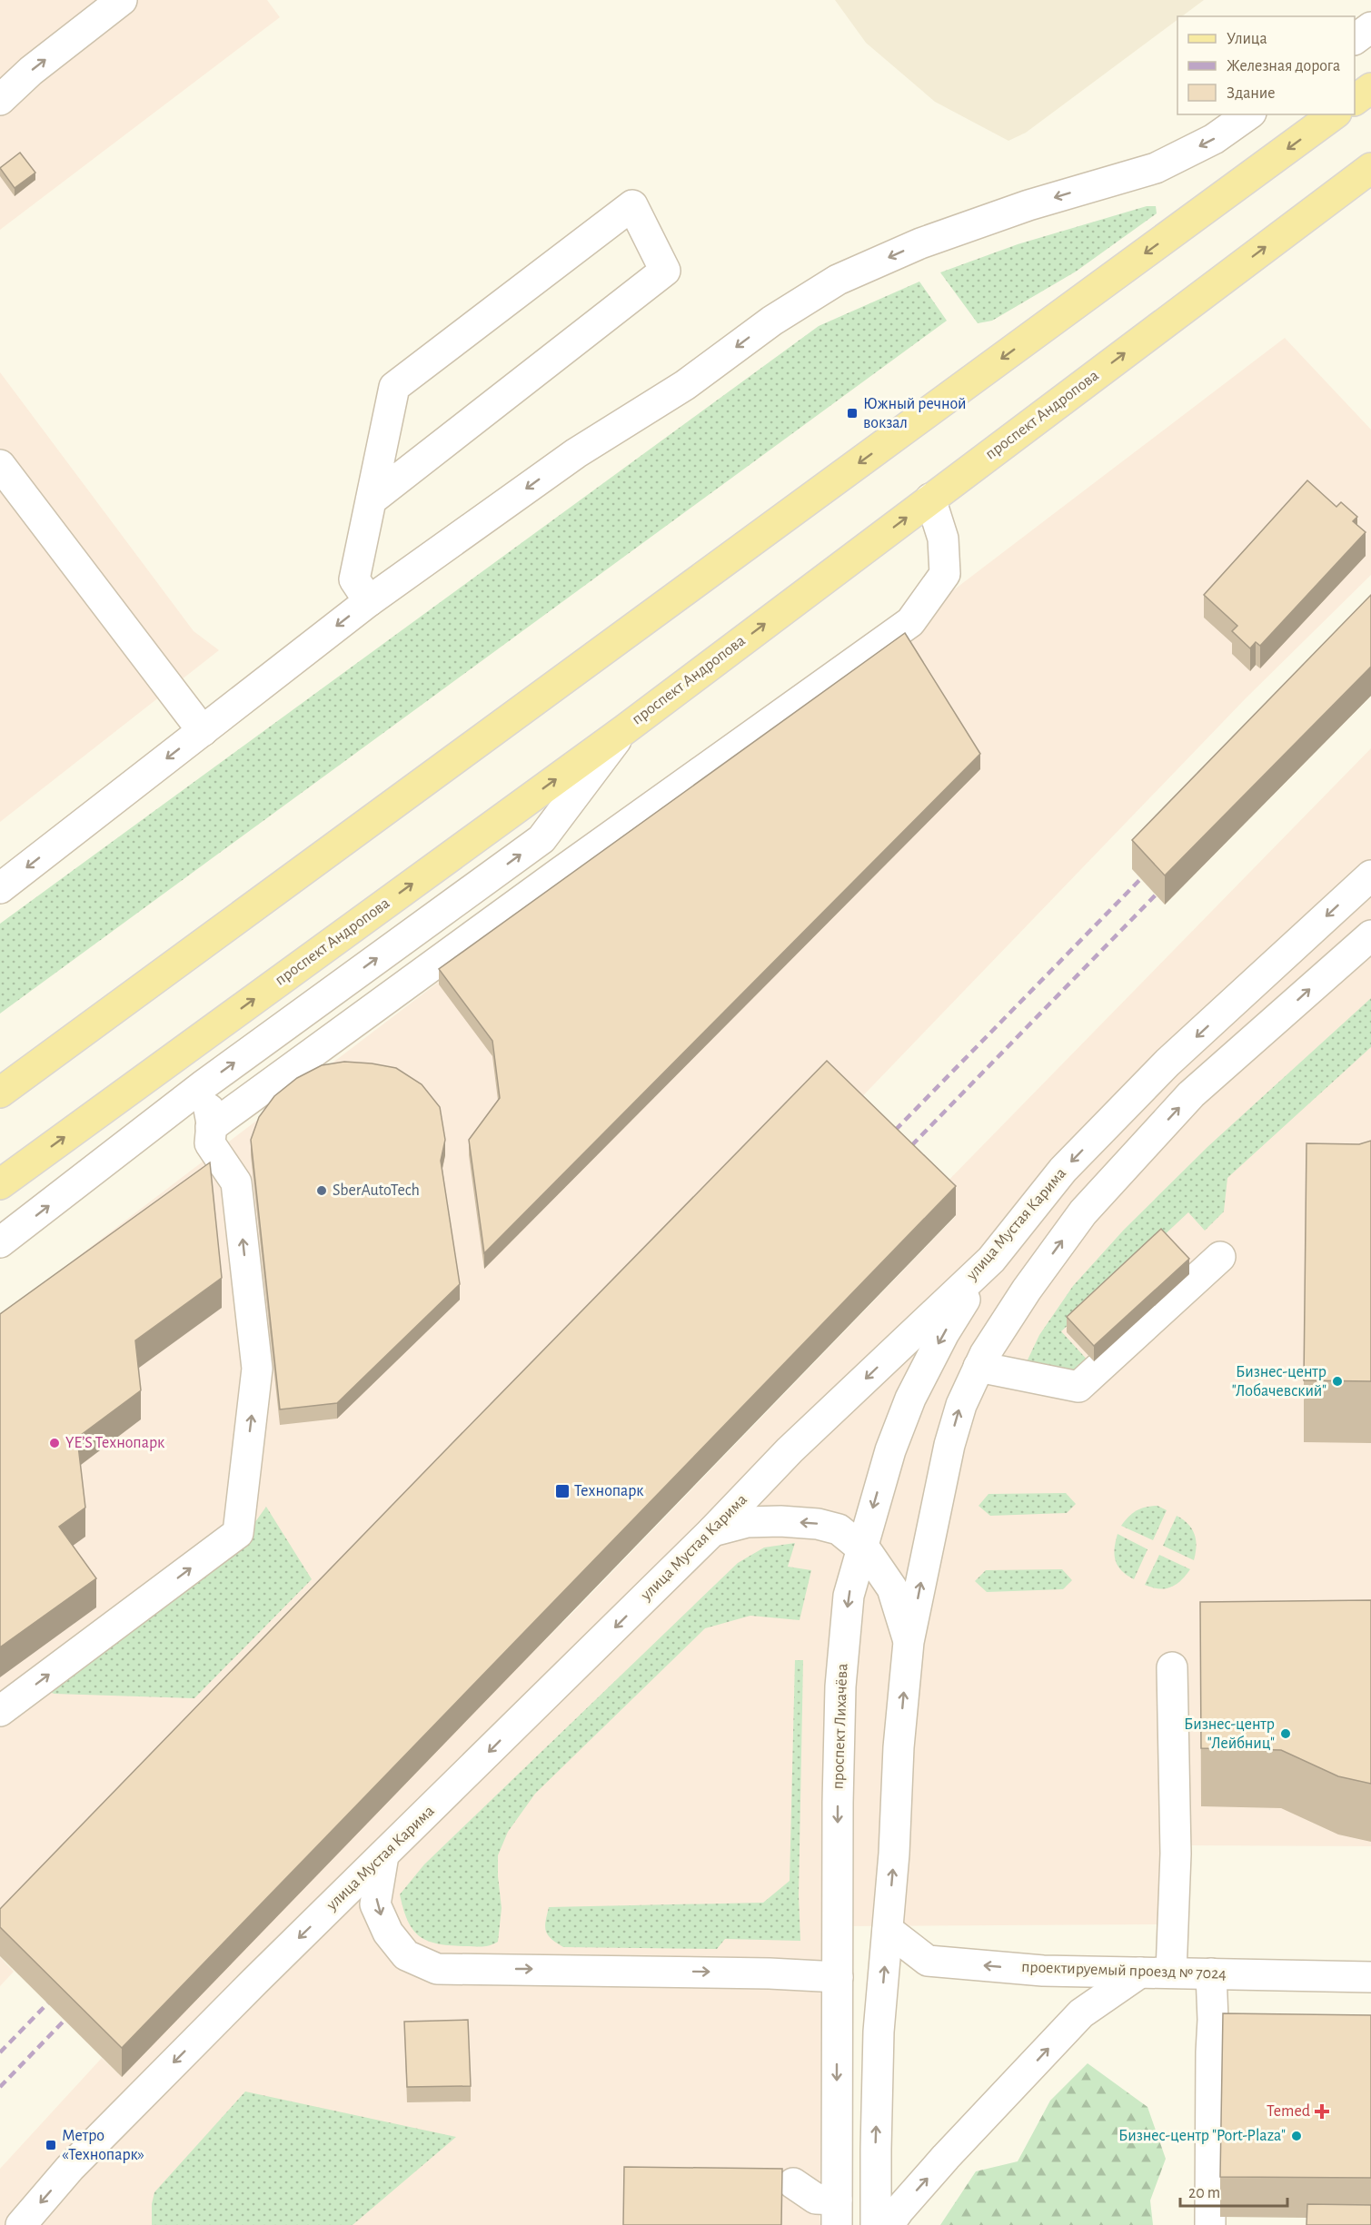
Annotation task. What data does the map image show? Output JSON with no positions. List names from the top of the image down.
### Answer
{
  "streets": {
    "main road": ["проспект Андропова"],
    "street": ["улица Мустая Карима", "проспект Лихачёва", "проектируемый проезд № 7024"]
  },
  "crossings": [
    ["улица Мустая Карима", "проспект Лихачёва"]
  ],
  "one_way": ["проектируемый проезд № 7024"],
  "places": {
    "transit": ["Южный речной вокзал", "Технопарк", "Метро «Технопарк»"],
    "other": [
      "SberAutoTech",
      "Бизнес-центр \"Лобачевский\"",
      "YE’S Технопарк",
      "Бизнес-центр \"Лейбниц\"",
      "Бизнес-центр \"Port-Plaza\""
    ],
    "health": ["Temed"]
  },
  "legend": ["Улица", "Железная дорога", "Здание"],
  "scale_bar": "20 m"
}
